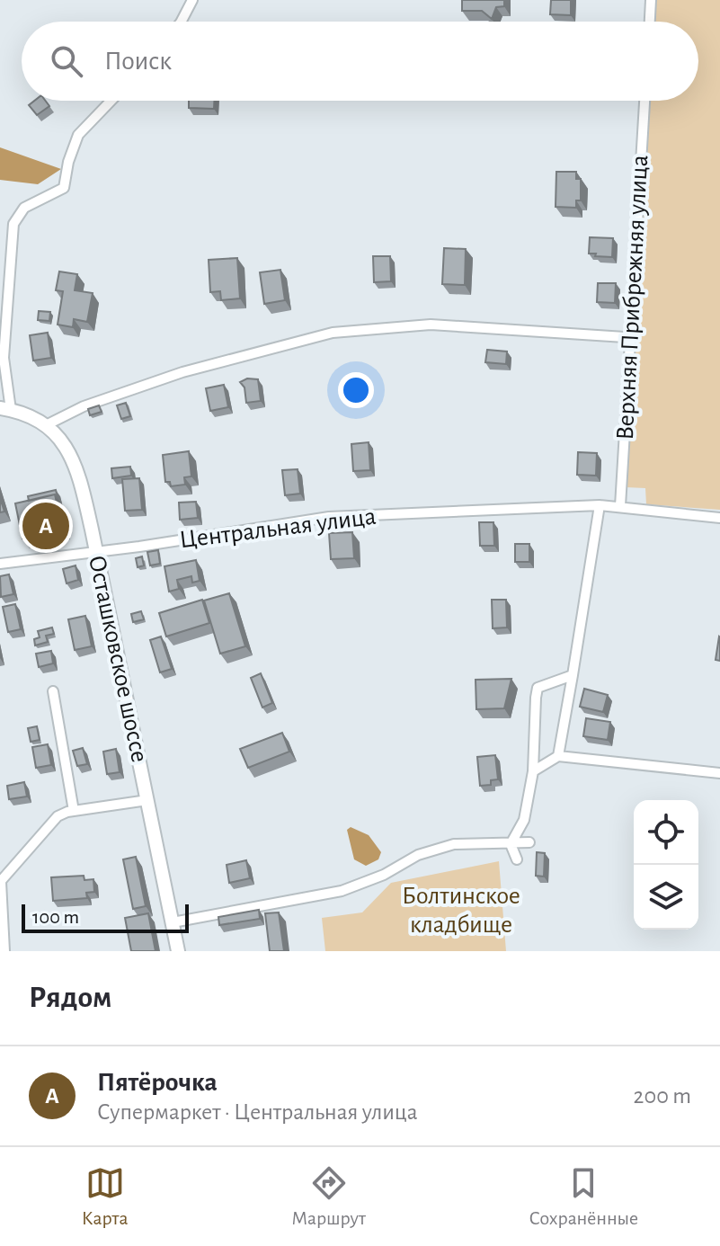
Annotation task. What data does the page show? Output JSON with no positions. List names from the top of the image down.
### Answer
{
  "streets": {
    "main road": ["Осташковское шоссе"],
    "street": ["Верхняя Прибрежняя улица", "Центральная улица"]
  },
  "crossings": [
    ["Верхняя Прибрежняя улица", "Центральная улица"],
    ["Центральная улица", "Осташковское шоссе"]
  ],
  "parks": ["Болтинское кладбище"],
  "scale_bar": "100 m",
  "page": {
    "search": "Поиск",
    "pins": "A",
    "scale": "100 m",
    "heading": "Рядом",
    "list": [
      {
        "mark": "A",
        "name": "Пятёрочка",
        "note": "Супермаркет · Центральная улица",
        "value": "200 m"
      }
    ],
    "nav": ["Карта", "Маршрут", "Сохранённые"]
  }
}
